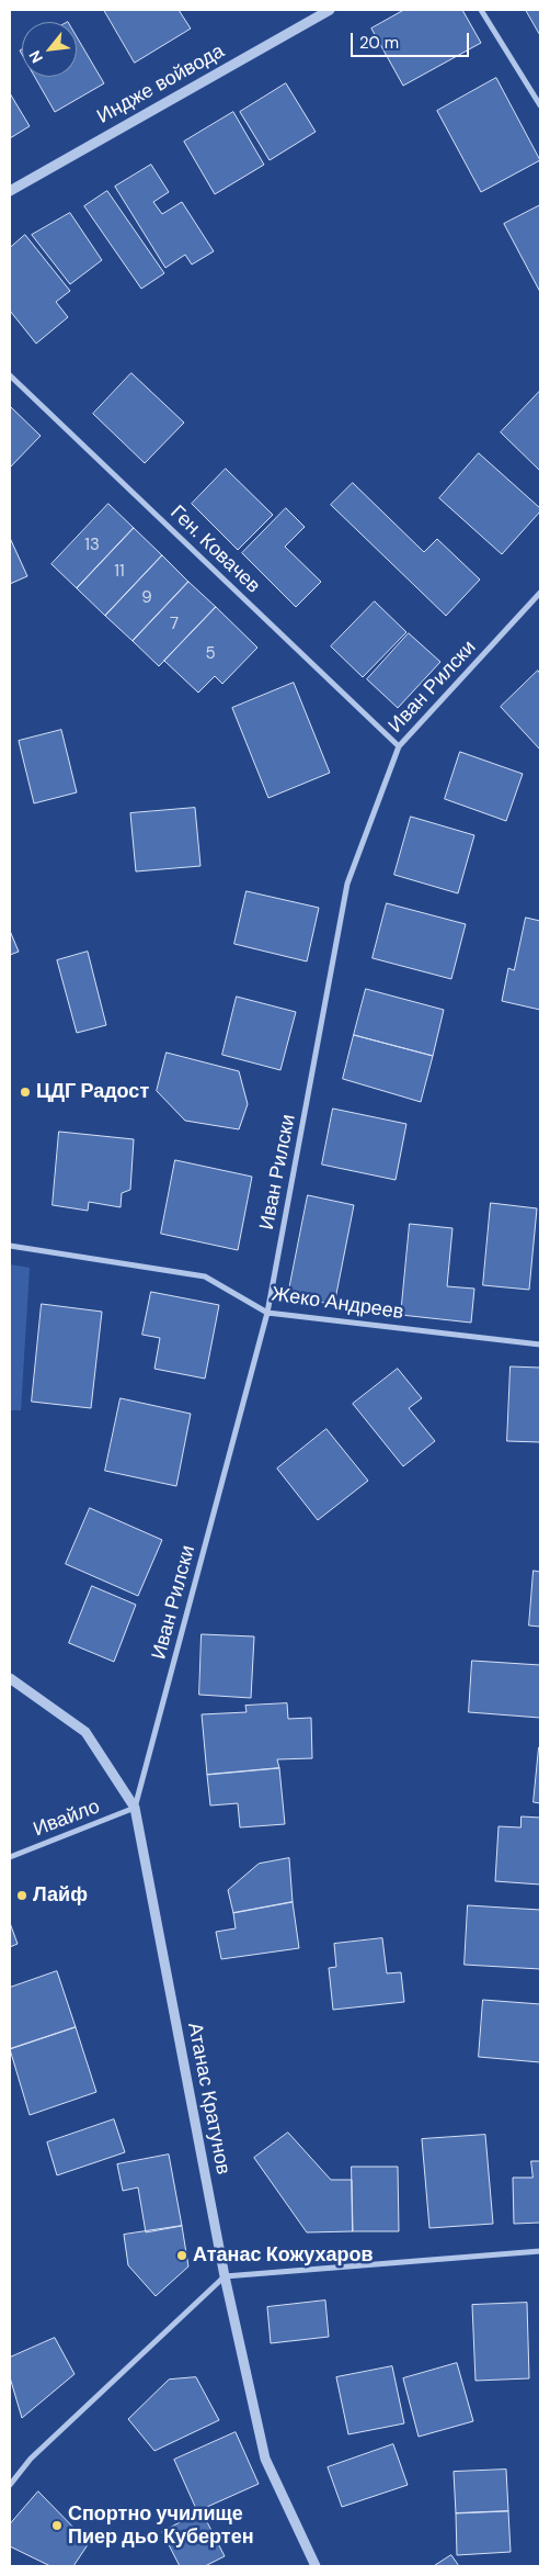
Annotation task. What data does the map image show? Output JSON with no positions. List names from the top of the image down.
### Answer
{
  "streets": {
    "street": [
      "Индже войвода",
      "Ген. Ковачев",
      "Иван Рилски",
      "Жеко Андреев",
      "Ивайло",
      "Атанас Кратунов"
    ]
  },
  "crossings": [
    ["Ген. Ковачев", "Иван Рилски"],
    ["Иван Рилски", "Жеко Андреев"],
    ["Иван Рилски", "Ивайло"],
    ["Иван Рилски", "Атанас Кратунов"],
    ["Ивайло", "Атанас Кратунов"]
  ],
  "places": [
    "ЦДГ Радост",
    "Лайф",
    "Атанас Кожухаров",
    "Спортно училище Пиер дьо Кубертен"
  ],
  "house_numbers": [
    "13",
    "11",
    "9",
    "7",
    "5"
  ],
  "scale_bar": "20 m",
  "north": "bottom left"
}
